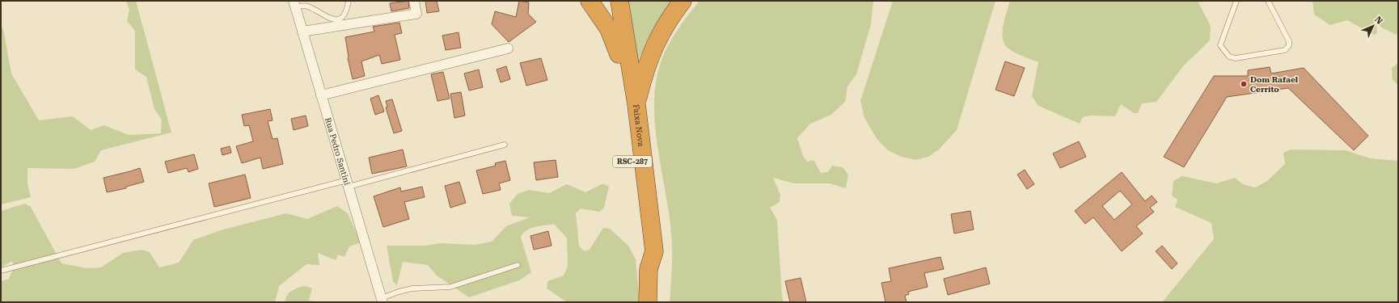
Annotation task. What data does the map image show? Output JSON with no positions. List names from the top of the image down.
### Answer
{
  "streets": {
    "highway": ["Faixa Nova", "RSC-287"],
    "street": ["Rua Pedro Santini"]
  },
  "places": ["Dom Rafael Cerrito"],
  "north": "top right"
}
